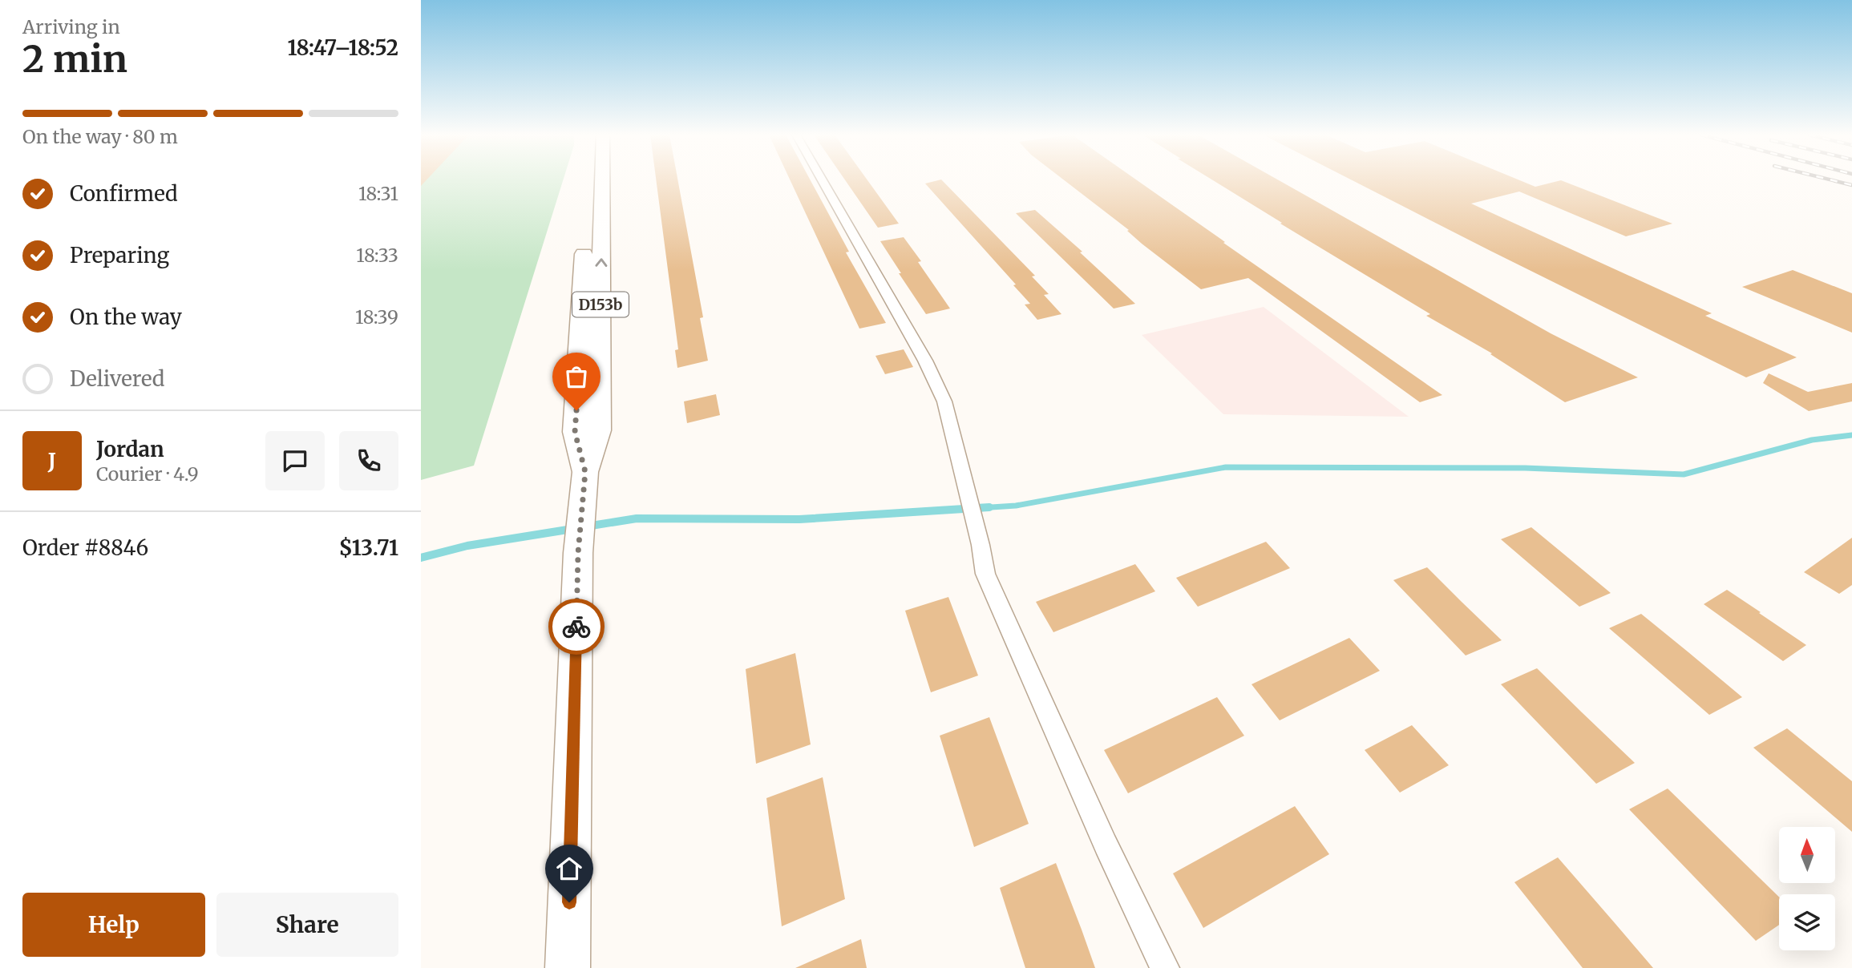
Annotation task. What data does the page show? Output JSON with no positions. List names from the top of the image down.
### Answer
{
  "streets": {
    "main road": ["D153b"]
  },
  "north": "top",
  "page": {
    "heading": ["2 min", "Arriving in", "18:47–18:52"],
    "panel": [
      "Jordan",
      "Courier · 4.9",
      "Order #8846",
      "$13.71"
    ],
    "bar": "On the way · 80 m",
    "list": [
      ["Confirmed", "18:31"],
      ["Preparing", "18:33"],
      ["On the way", "18:39"],
      "Delivered"
    ],
    "round": "J",
    "buttons": ["Help", "Share"]
  }
}
